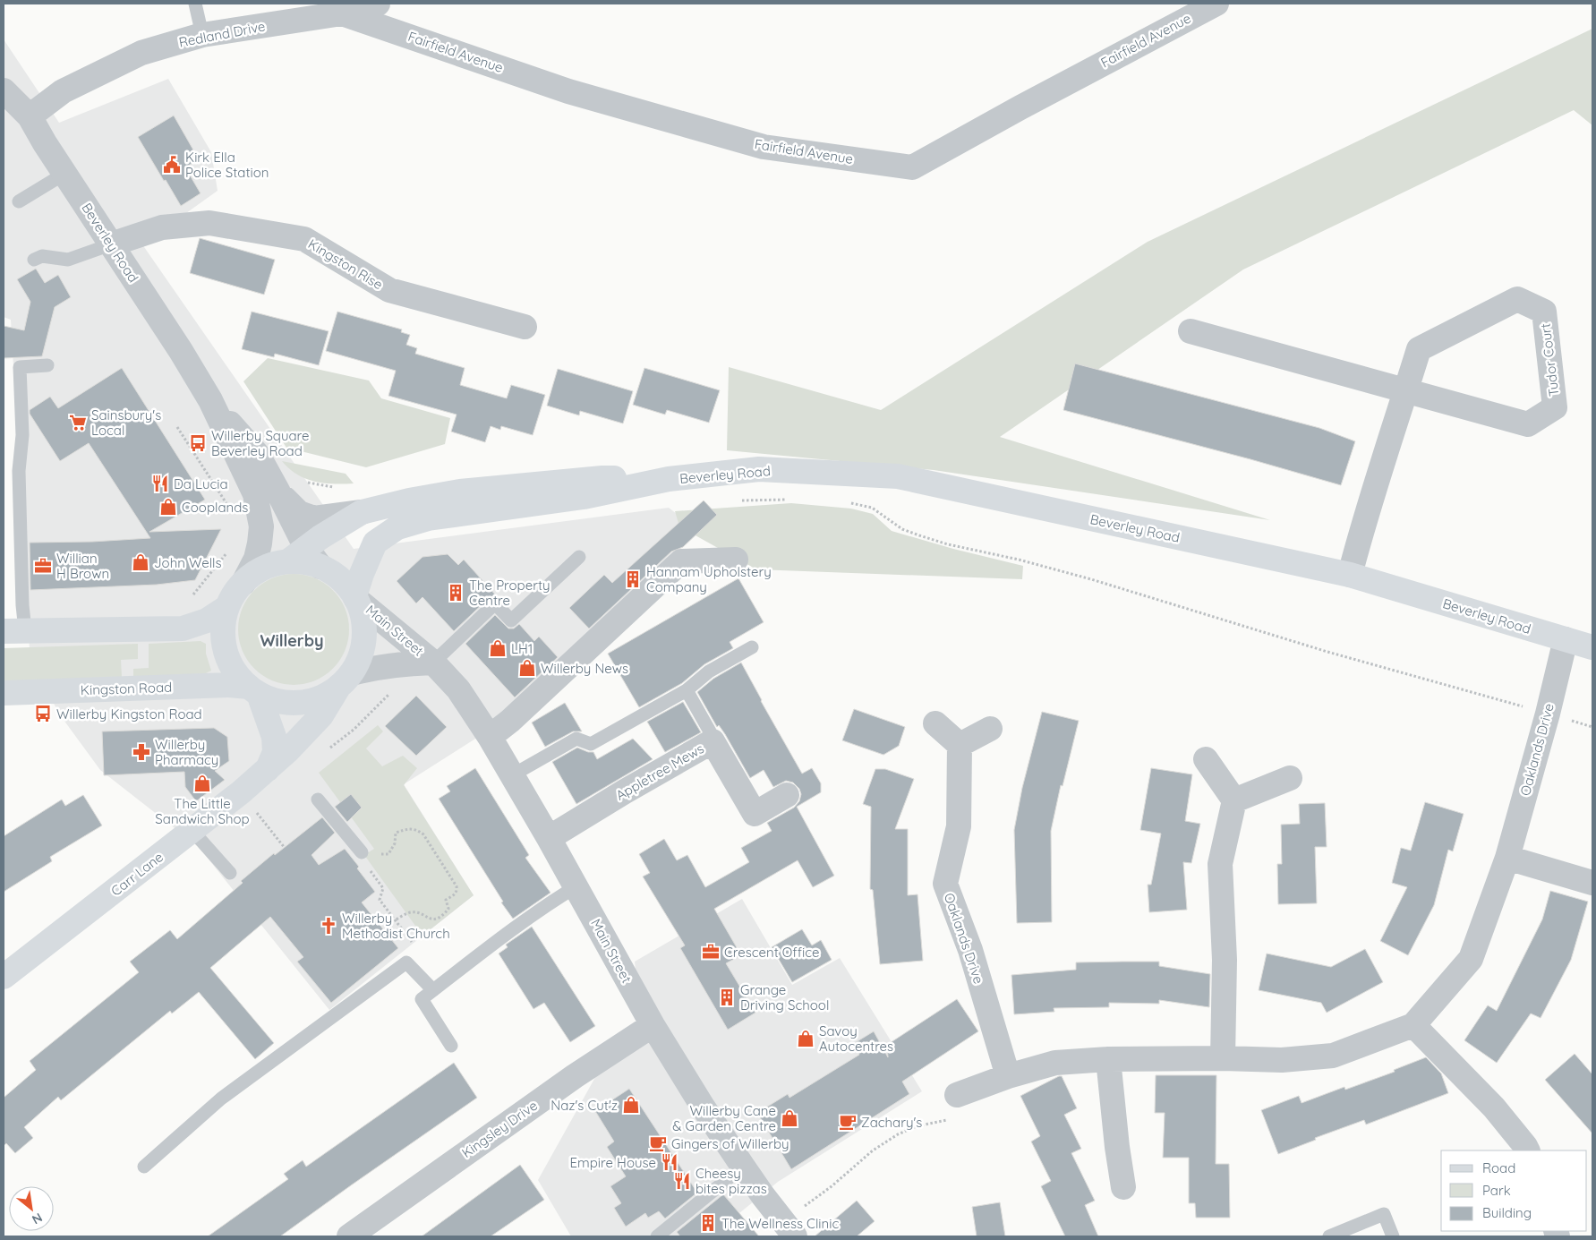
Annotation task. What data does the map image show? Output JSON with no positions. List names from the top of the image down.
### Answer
{
  "streets": {
    "main road": ["Beverley Road", "Kingston Road", "Carr Lane"],
    "street": [
      "Redland Drive",
      "Fairfield Avenue",
      "Kingston Rise",
      "Tudor Court",
      "Main Street",
      "Oaklands Drive",
      "Appletree Mews",
      "Kingsley Drive"
    ]
  },
  "crossings": [
    ["Redland Drive", "Fairfield Avenue"],
    ["Redland Drive", "Beverley Road"],
    ["Beverley Road", "Kingston Rise"],
    ["Beverley Road", "Tudor Court"],
    ["Beverley Road", "Main Street"],
    ["Beverley Road", "Kingston Road"],
    ["Beverley Road", "Oaklands Drive"],
    ["Beverley Road", "Carr Lane"],
    ["Main Street", "Kingston Road"],
    ["Main Street", "Appletree Mews"],
    ["Main Street", "Carr Lane"],
    ["Main Street", "Kingsley Drive"],
    ["Kingston Road", "Carr Lane"]
  ],
  "districts": ["Willerby"],
  "places": {
    "public building": ["Kirk Ella Police Station"],
    "supermarket": ["Sainsbury's Local"],
    "bus stop": ["Willerby Square Beverley Road", "Willerby Kingston Road"],
    "restaurant": ["Da Lucia", "Empire House", "Cheesy bites pizzas"],
    "shop": [
      "Cooplands",
      "John Wells",
      "LH1",
      "Willerby News",
      "The Little Sandwich Shop",
      "Savoy Autocentres",
      "Naz's Cut'z",
      "Willerby Cane & Garden Centre"
    ],
    "office": ["Willian H Brown", "Crescent Office"],
    "building": [
      "Hannam Upholstery Company",
      "The Property Centre",
      "Grange Driving School",
      "The Wellness Clinic"
    ],
    "pharmacy": ["Willerby Pharmacy"],
    "church": ["Willerby Methodist Church"],
    "cafe": ["Zachary's", "Gingers of Willerby"]
  },
  "legend": ["Road", "Park", "Building"],
  "north": "bottom right"
}
